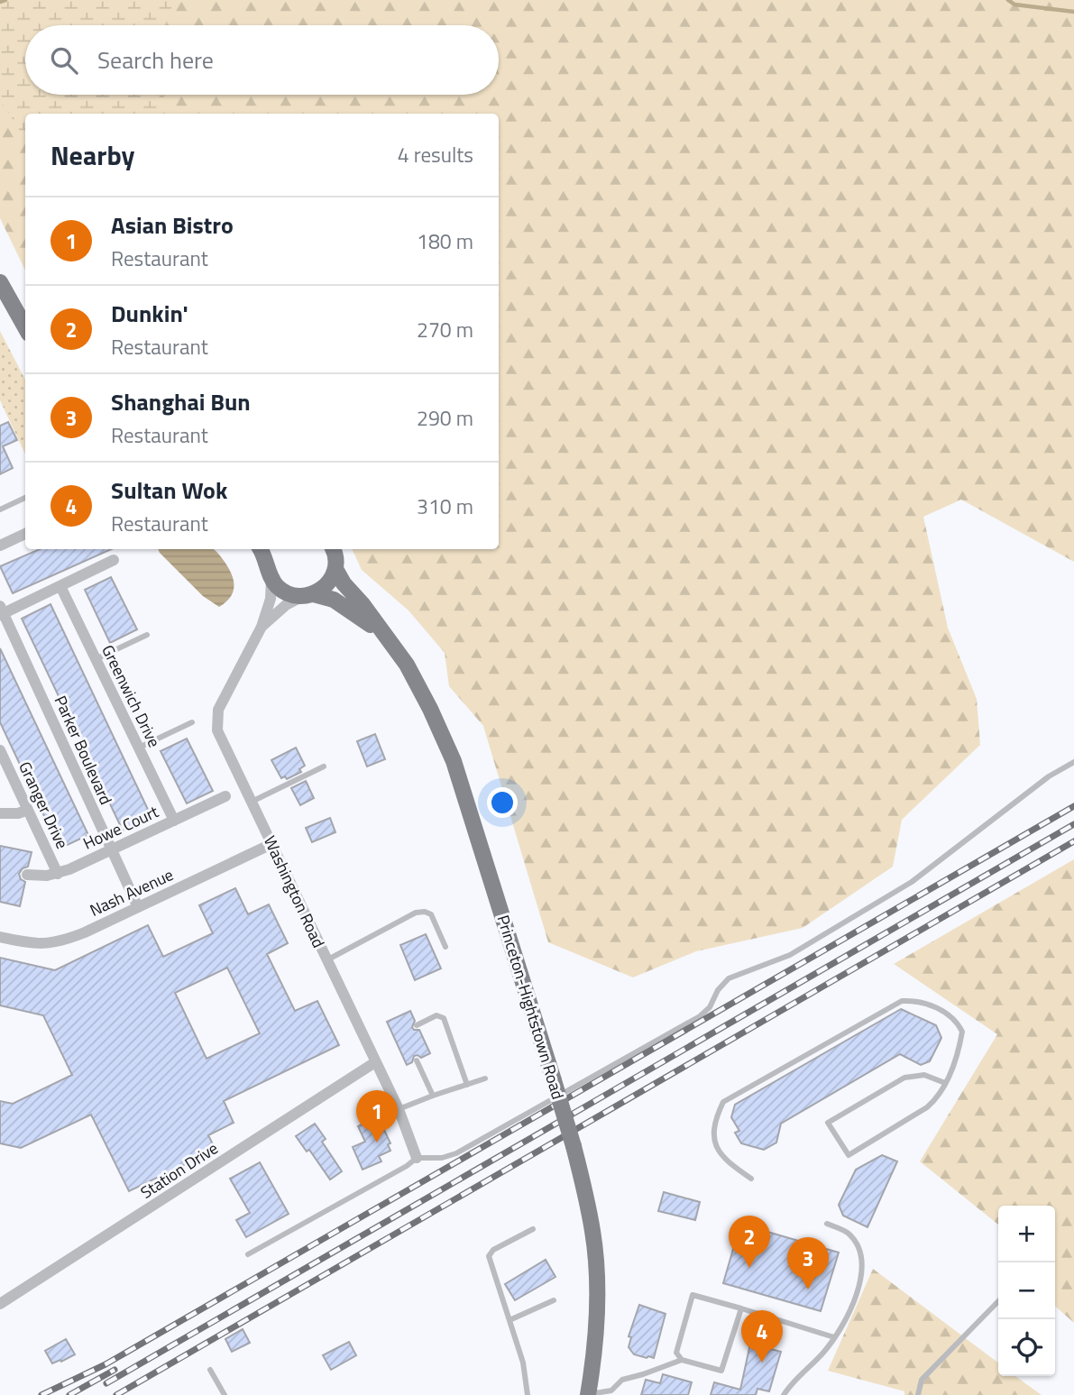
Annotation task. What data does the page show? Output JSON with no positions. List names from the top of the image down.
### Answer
{
  "streets": {
    "main road": ["Princeton-Hightstown Road"],
    "street": [
      "Greenwich Drive",
      "Parker Boulevard",
      "Granger Drive",
      "Howe Court",
      "Washington Road",
      "Nash Avenue",
      "Station Drive"
    ]
  },
  "crossings": [
    ["Greenwich Drive", "Howe Court"],
    ["Parker Boulevard", "Howe Court"],
    ["Parker Boulevard", "Nash Avenue"],
    ["Granger Drive", "Howe Court"],
    ["Washington Road", "Nash Avenue"],
    ["Washington Road", "Princeton-Hightstown Road"],
    ["Washington Road", "Station Drive"]
  ],
  "page": {
    "search": "Search here",
    "heading": ["Nearby", "4 results"],
    "list": [
      {
        "mark": "1",
        "name": "Asian Bistro",
        "note": "Restaurant",
        "value": "180 m"
      },
      {
        "mark": "2",
        "name": "Dunkin'",
        "note": "Restaurant",
        "value": "270 m"
      },
      {
        "mark": "3",
        "name": "Shanghai Bun",
        "note": "Restaurant",
        "value": "290 m"
      },
      {
        "mark": "4",
        "name": "Sultan Wok",
        "note": "Restaurant",
        "value": "310 m"
      }
    ],
    "pins": [
      "1",
      "2",
      "3",
      "4"
    ],
    "map_buttons": ["+", "−"]
  }
}
